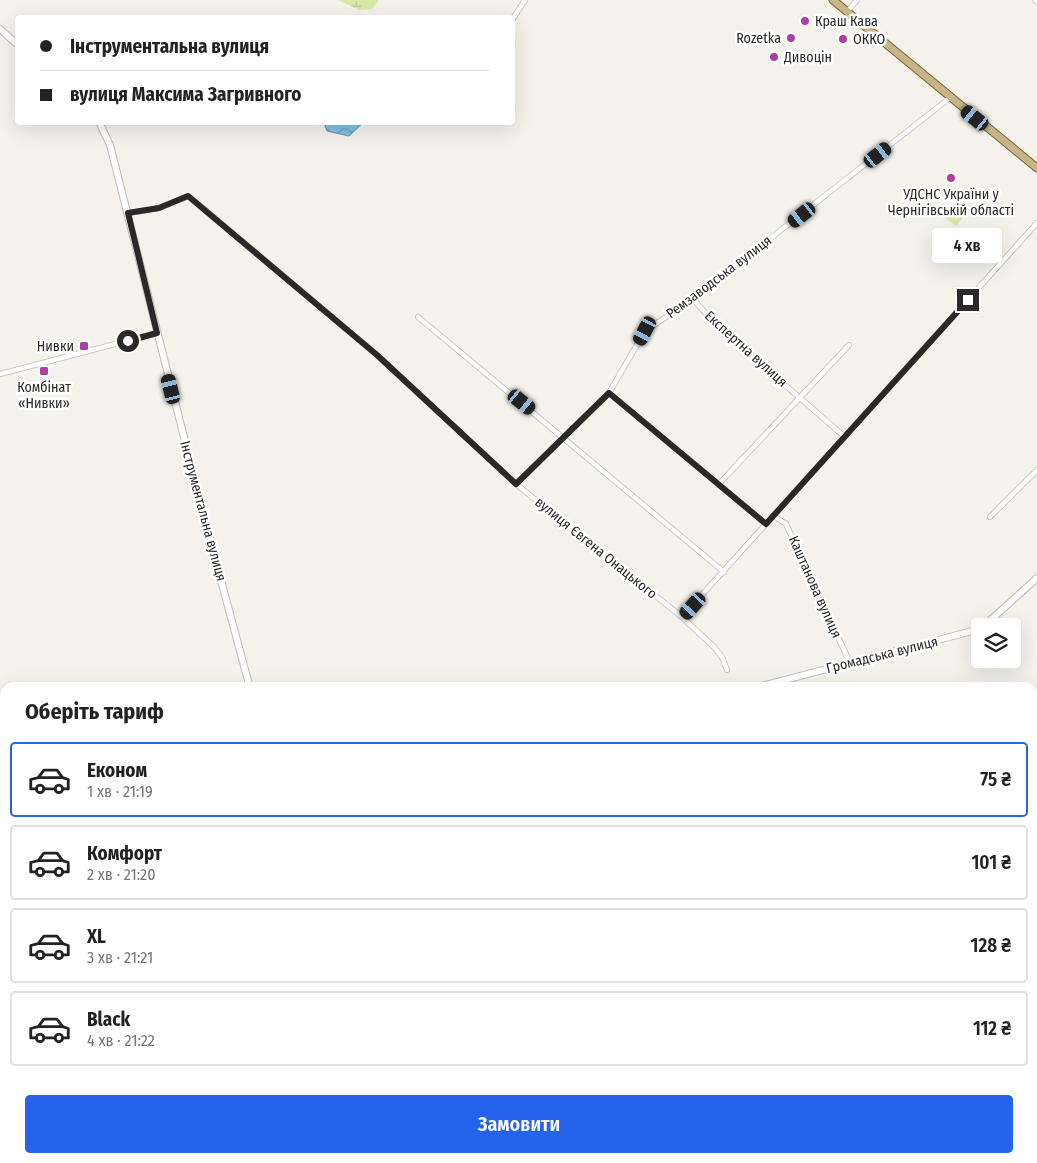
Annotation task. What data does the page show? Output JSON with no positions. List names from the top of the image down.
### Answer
{
  "streets": {
    "street": [
      "Ремзаводська вулиця",
      "Експертна вулиця",
      "Інструментальна вулиця",
      "вулиця Євгена Онацького",
      "Каштанова вулиця",
      "Громадська вулиця"
    ]
  },
  "crossings": [
    ["Ремзаводська вулиця", "Експертна вулиця"],
    ["Ремзаводська вулиця", "вулиця Євгена Онацького"],
    ["Інструментальна вулиця", "вулиця Євгена Онацького"],
    ["Каштанова вулиця", "Громадська вулиця"]
  ],
  "places": {
    "other": [
      "Краш Кава",
      "Rozetka",
      "ОККО",
      "Дивоцін",
      "УДСНС України у Чернігівській області"
    ],
    "transit": ["Нивки", "Комбінат «Нивки»"]
  },
  "page": {
    "banner": ["Інструментальна вулиця", "вулиця Максима Загривного"],
    "bubble": "4 хв",
    "heading": "Оберіть тариф",
    "list": [
      {
        "name": "Економ",
        "note": "1 хв · 21:19",
        "value": "75 ₴"
      },
      {
        "name": "Комфорт",
        "note": "2 хв · 21:20",
        "value": "101 ₴"
      },
      {
        "name": "XL",
        "note": "3 хв · 21:21",
        "value": "128 ₴"
      },
      {
        "name": "Black",
        "note": "4 хв · 21:22",
        "value": "112 ₴"
      }
    ],
    "buttons": "Замовити"
  }
}
